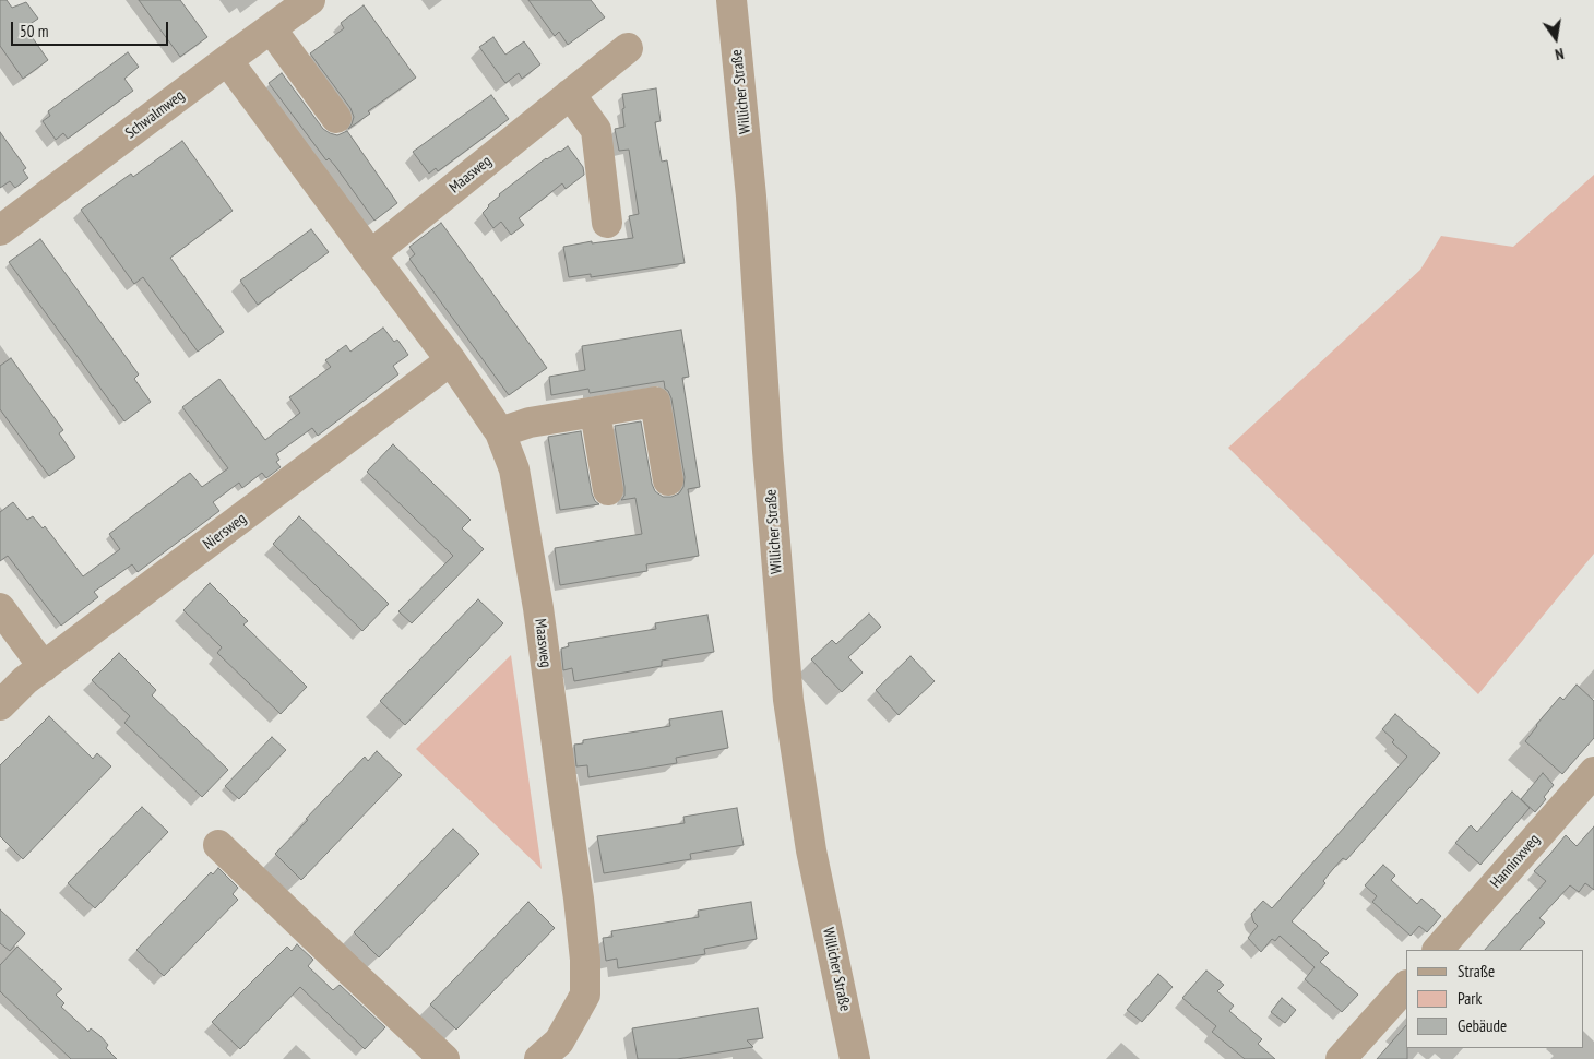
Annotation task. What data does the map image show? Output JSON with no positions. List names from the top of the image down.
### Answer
{
  "streets": {
    "street": [
      "Willicher Straße",
      "Schwalmweg",
      "Maasweg",
      "Niersweg",
      "Hanninxweg"
    ]
  },
  "crossings": [
    ["Schwalmweg", "Maasweg"],
    ["Maasweg", "Niersweg"]
  ],
  "legend": ["Straße", "Park", "Gebäude"],
  "scale_bar": "50 m",
  "north": "bottom"
}
